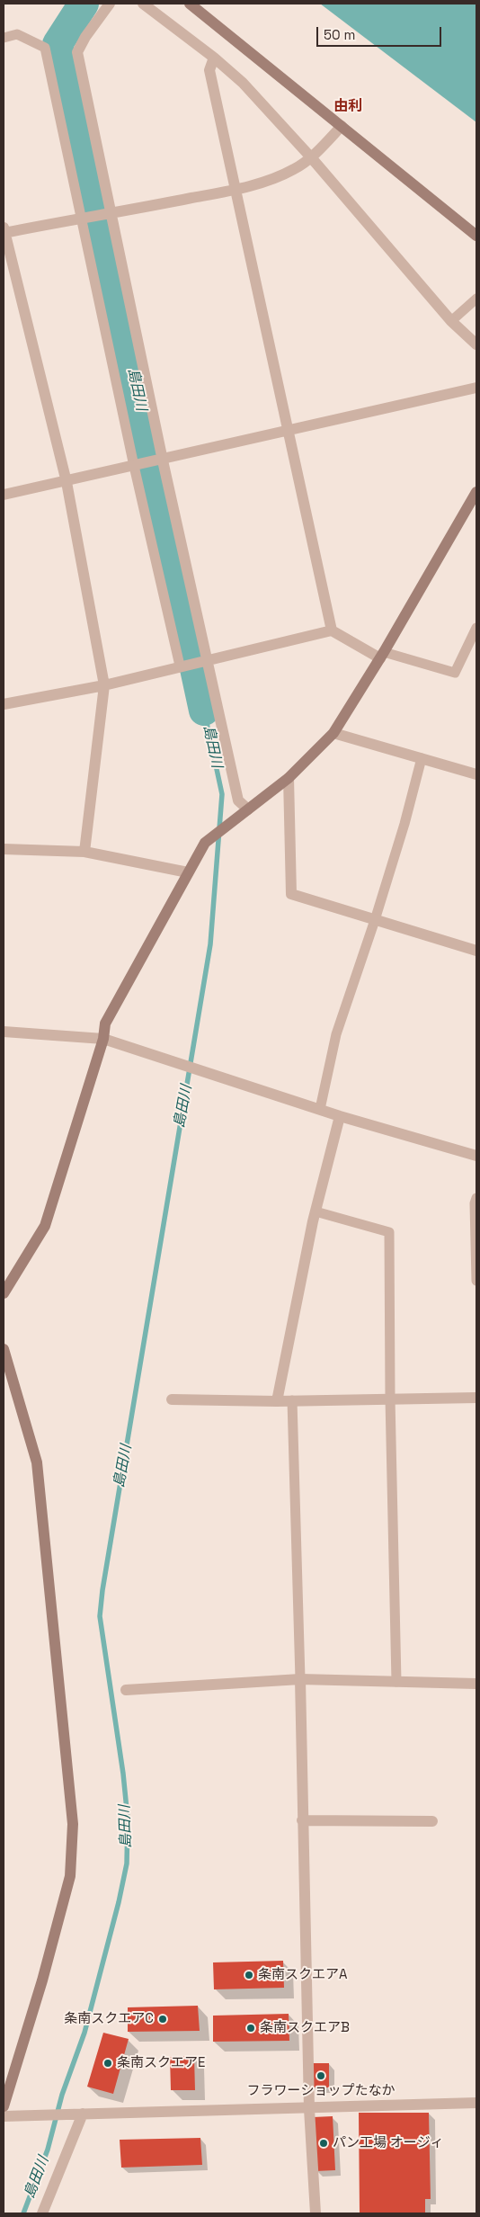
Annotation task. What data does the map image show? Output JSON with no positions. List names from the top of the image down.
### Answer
{
  "districts": ["由利"],
  "water": ["島田川"],
  "places": [
    "条南スクエアA",
    "条南スクエアC",
    "条南スクエアB",
    "条南スクエアE",
    "フラワーショップたなか",
    "パン工場 オージィ"
  ],
  "scale_bar": "50 m"
}
